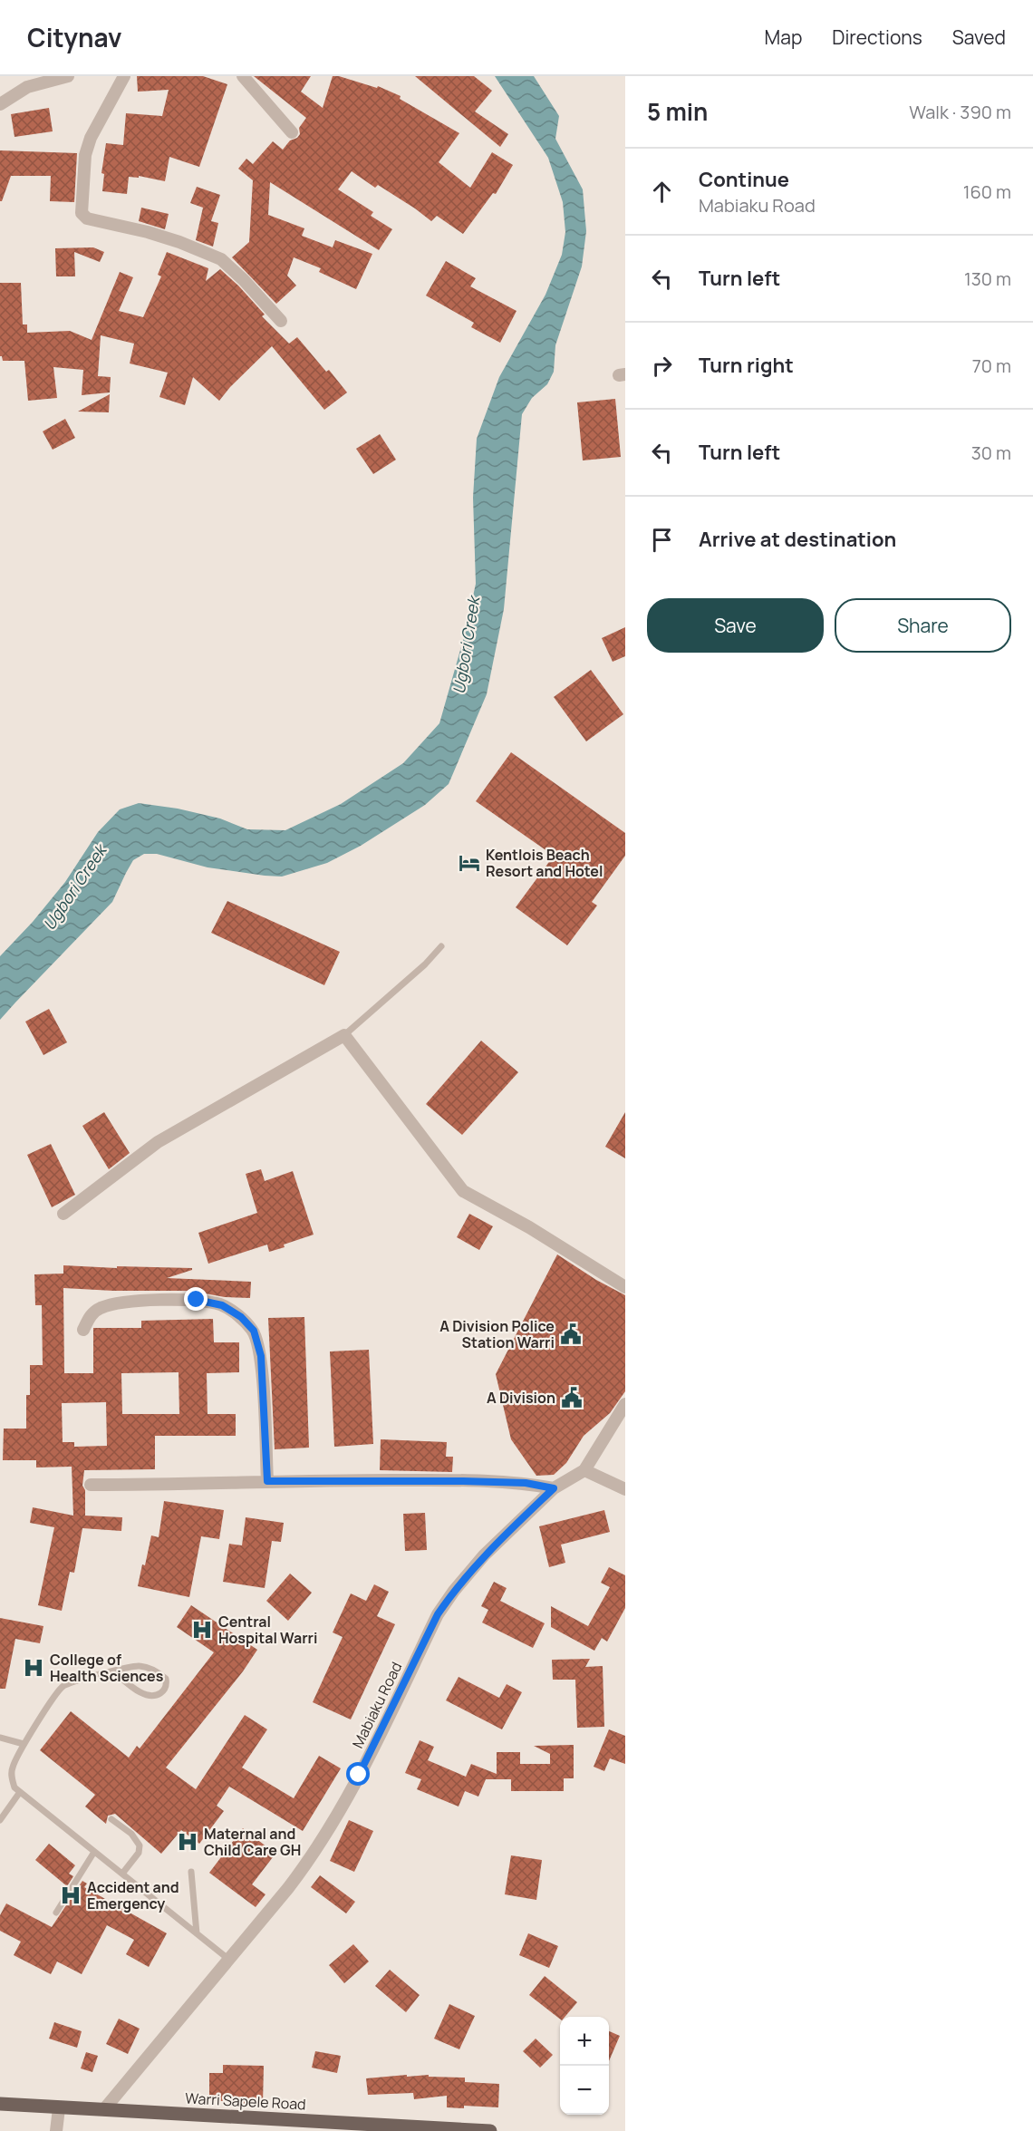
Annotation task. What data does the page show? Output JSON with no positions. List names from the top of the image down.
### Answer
{
  "streets": {
    "main road": ["Warri Sapele Road"],
    "street": ["Mabiaku Road"]
  },
  "crossings": [
    ["Mabiaku Road", "Warri Sapele Road"]
  ],
  "water": ["Ugbori Creek"],
  "places": {
    "hotel": ["Kentlois Beach Resort and Hotel"],
    "public building": ["A Division Police Station Warri", "A Division"],
    "hospital": [
      "Central Hospital Warri",
      "College of Health Sciences",
      "Maternal and Child Care GH",
      "Accident and Emergency"
    ]
  },
  "page": {
    "header": "Citynav",
    "nav": ["Map", "Directions", "Saved"],
    "heading": ["5 min", "Walk · 390 m"],
    "list": [
      ["Continue", "Mabiaku Road", "160 m"],
      ["Turn left", "130 m"],
      ["Turn right", "70 m"],
      ["Turn left", "30 m"],
      "Arrive at destination"
    ],
    "buttons": ["Save", "Share"],
    "map_buttons": ["+", "−"]
  }
}
